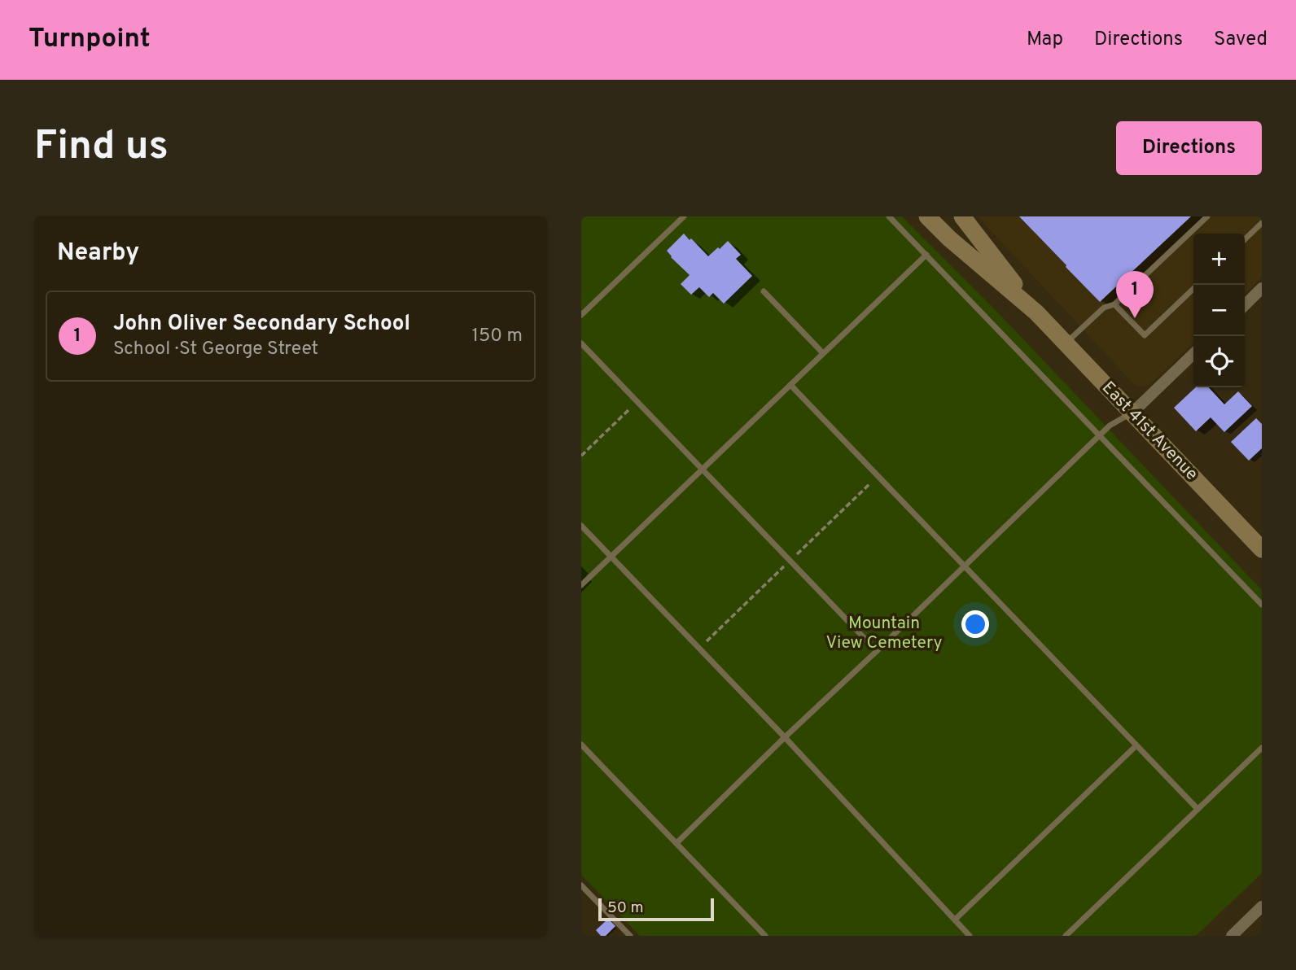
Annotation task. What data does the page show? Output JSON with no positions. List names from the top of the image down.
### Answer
{
  "streets": {
    "main road": ["East 41st Avenue"]
  },
  "parks": ["Mountain View Cemetery"],
  "scale_bar": "50 m",
  "page": {
    "header": "Turnpoint",
    "nav": ["Map", "Directions", "Saved"],
    "buttons": "Directions",
    "title": "Find us",
    "heading": "Nearby",
    "map_buttons": ["+", "−"],
    "pins": "1",
    "list": [
      {
        "mark": "1",
        "name": "John Oliver Secondary School",
        "note": "School · St George Street",
        "value": "150 m"
      }
    ],
    "scale": "50 m"
  }
}
